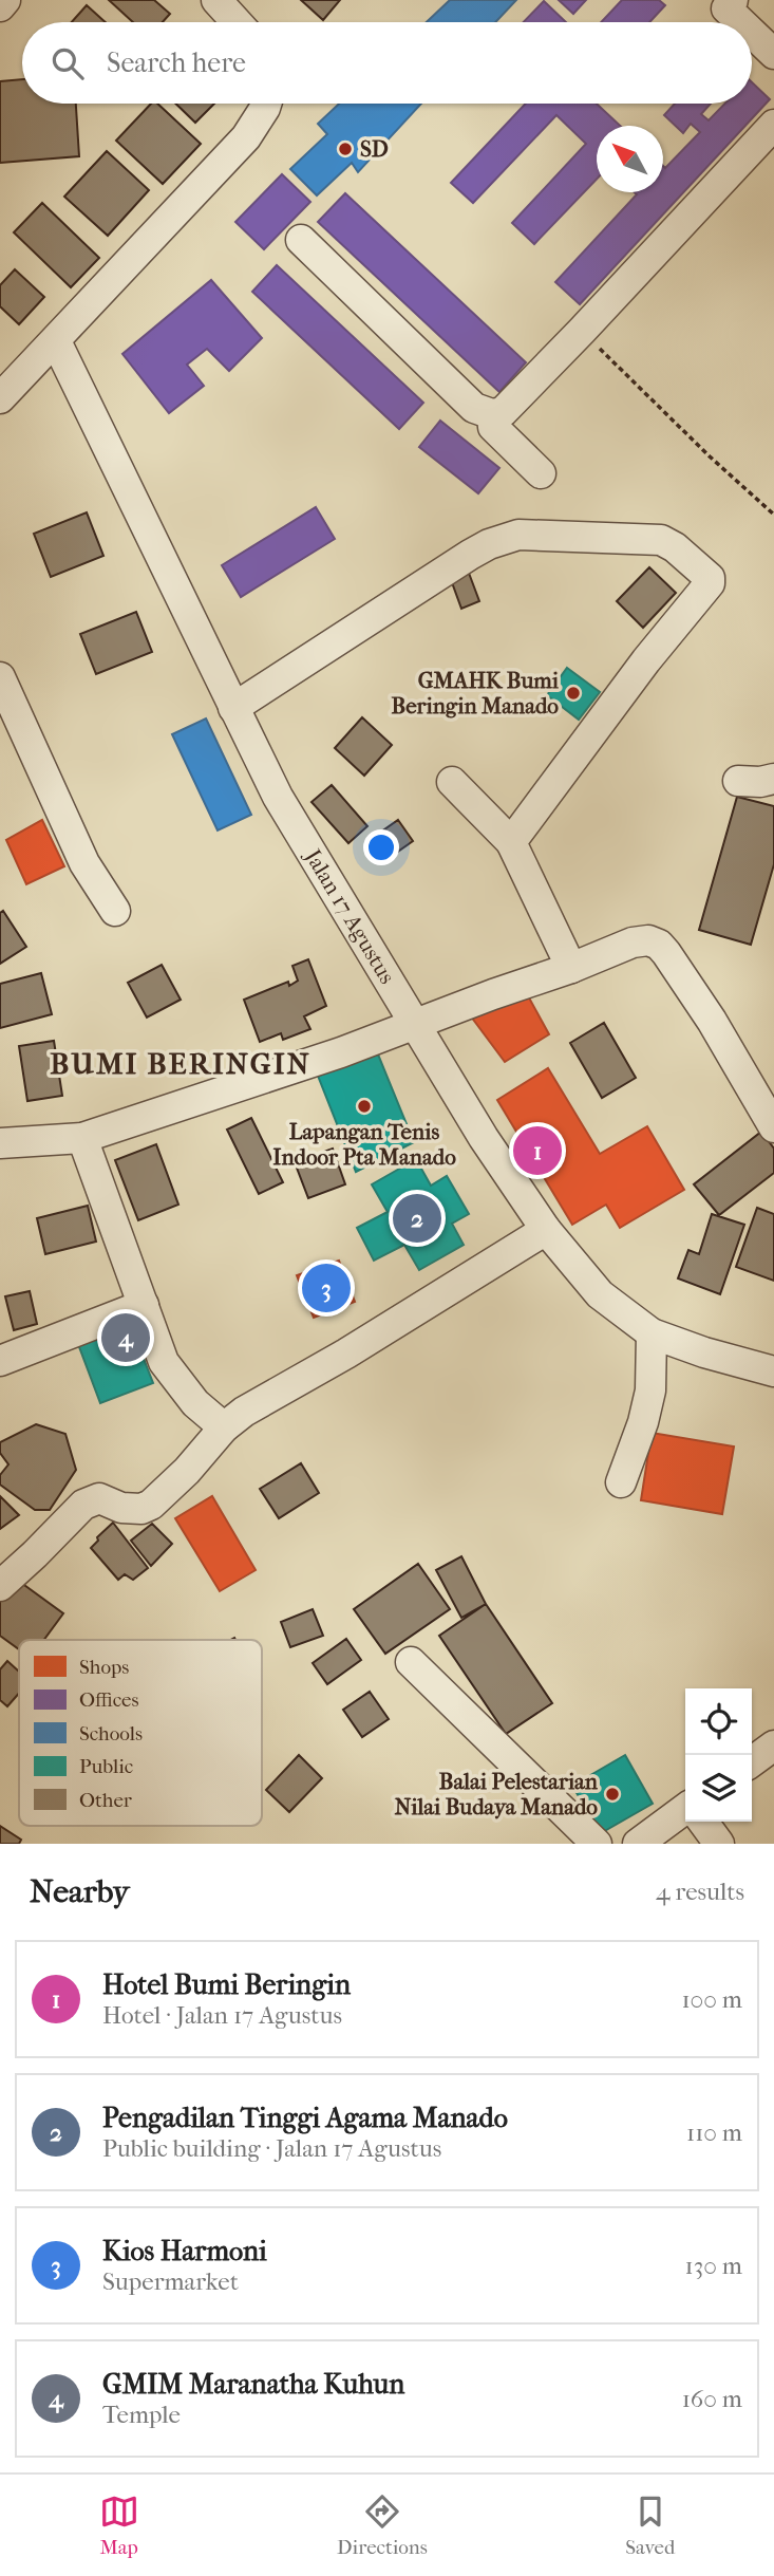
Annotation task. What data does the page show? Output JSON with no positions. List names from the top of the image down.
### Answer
{
  "streets": {
    "street": ["Jalan 17 Agustus"]
  },
  "districts": ["BUMI BERINGIN"],
  "places": [
    "SD",
    "GMAHK Bumi Beringin Manado",
    "Lapangan Tenis Indoor Pta Manado",
    "Balai Pelestarian Nilai Budaya Manado"
  ],
  "legend": [
    "Shops",
    "Offices",
    "Schools",
    "Public",
    "Other"
  ],
  "north": "top left",
  "page": {
    "search": "Search here",
    "pins": [
      "1",
      "2",
      "3",
      "4"
    ],
    "heading": ["Nearby", "4 results"],
    "list": [
      {
        "mark": "1",
        "name": "Hotel Bumi Beringin",
        "note": "Hotel · Jalan 17 Agustus",
        "value": "100 m"
      },
      {
        "mark": "2",
        "name": "Pengadilan Tinggi Agama Manado",
        "note": "Public building · Jalan 17 Agustus",
        "value": "110 m"
      },
      {
        "mark": "3",
        "name": "Kios Harmoni",
        "note": "Supermarket",
        "value": "130 m"
      },
      {
        "mark": "4",
        "name": "GMIM Maranatha Kuhun",
        "note": "Temple",
        "value": "160 m"
      }
    ],
    "nav": ["Map", "Directions", "Saved"]
  }
}
